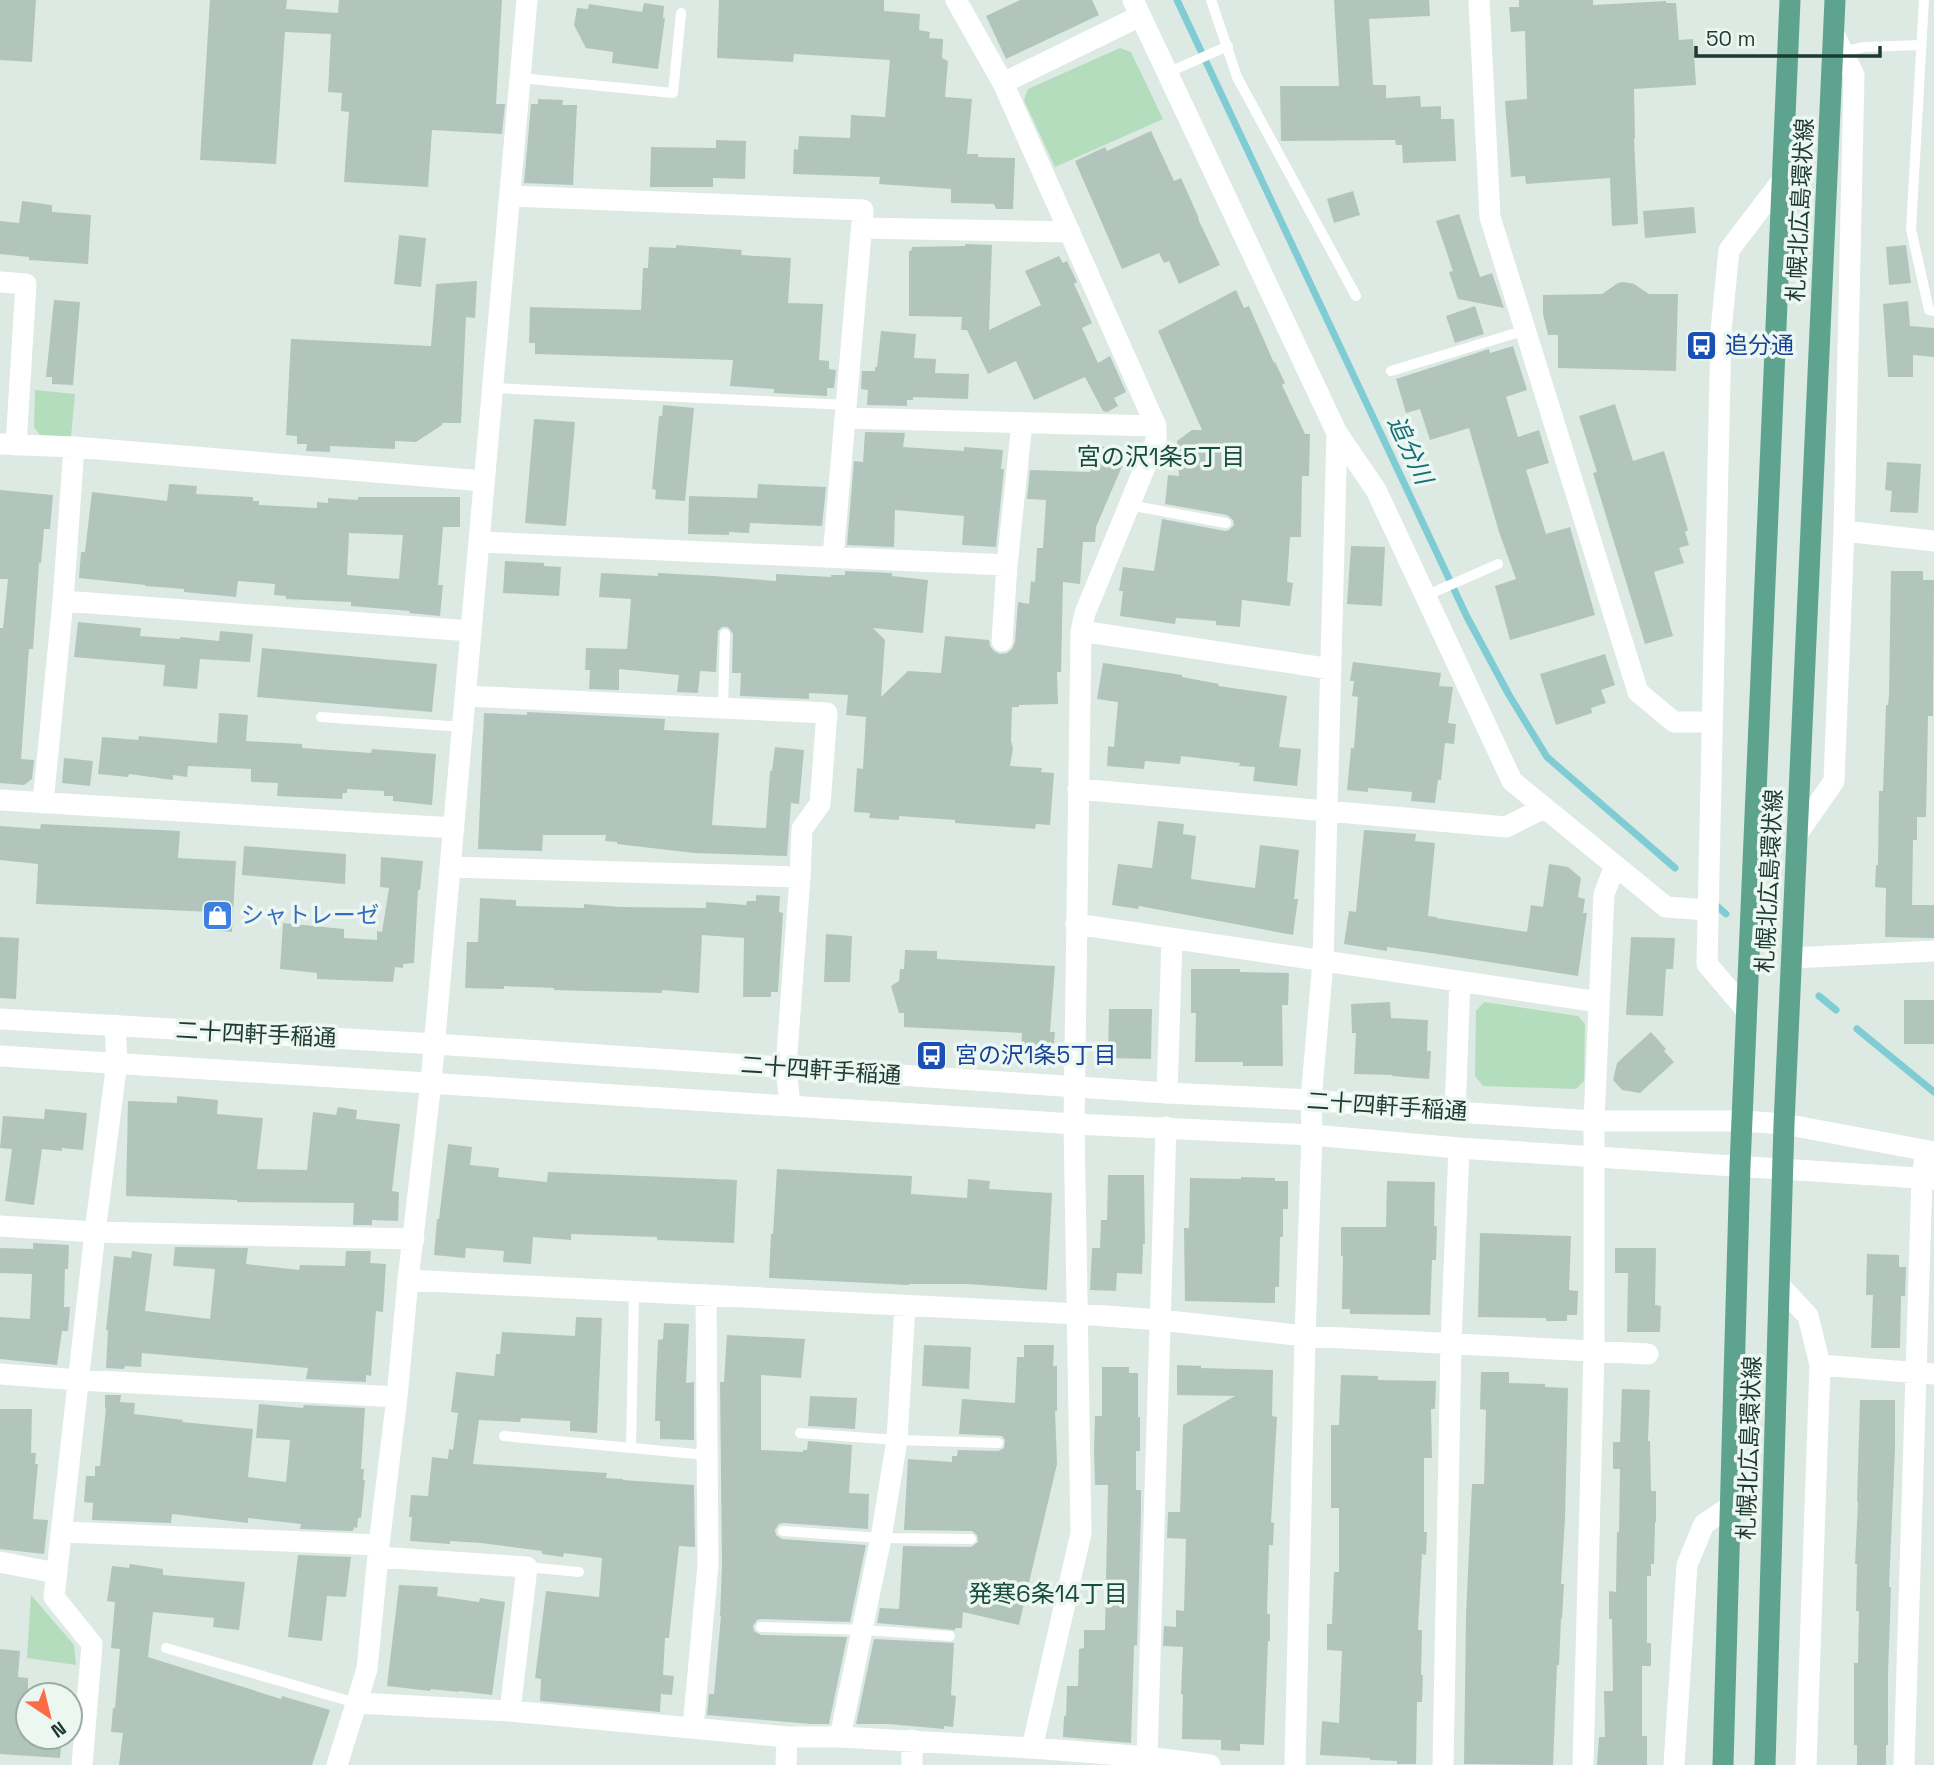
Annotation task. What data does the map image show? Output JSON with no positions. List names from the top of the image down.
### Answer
{
  "streets": {
    "main road": ["札幌北広島環状線"],
    "street": ["二十四軒手稲通"]
  },
  "crossings": [
    ["札幌北広島環状線", "二十四軒手稲通"]
  ],
  "districts": ["宮の沢1条5丁目", "発寒6条14丁目"],
  "water": ["追分川"],
  "places": {
    "bus stop": ["追分通", "宮の沢1条5丁目"],
    "shop": ["シャトレーゼ"]
  },
  "scale_bar": "50 m",
  "north": "bottom right"
}
